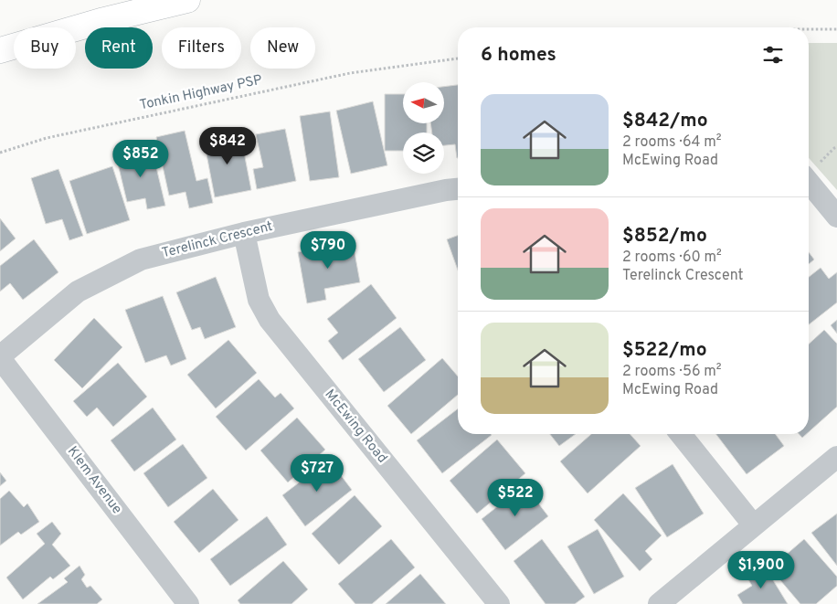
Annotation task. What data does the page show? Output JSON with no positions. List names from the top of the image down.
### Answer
{
  "streets": {
    "street": ["Terelinck Crescent", "McEwing Road", "Klem Avenue"],
    "path": ["Tonkin Highway PSP"]
  },
  "crossings": [
    ["Terelinck Crescent", "McEwing Road"],
    ["Terelinck Crescent", "Klem Avenue"]
  ],
  "north": "left",
  "page": {
    "chip": [
      "Buy",
      "Rent",
      "Filters",
      "New"
    ],
    "heading": "6 homes",
    "list": [
      {
        "name": "$842/mo",
        "note": "2 rooms · 64 m² · McEwing Road"
      },
      {
        "name": "$852/mo",
        "note": "2 rooms · 60 m² · Terelinck Crescent"
      },
      {
        "name": "$522/mo",
        "note": "2 rooms · 56 m² · McEwing Road"
      }
    ],
    "price": [
      "$842",
      "$852",
      "$790",
      "$727",
      "$522",
      "$1,900"
    ]
  }
}
